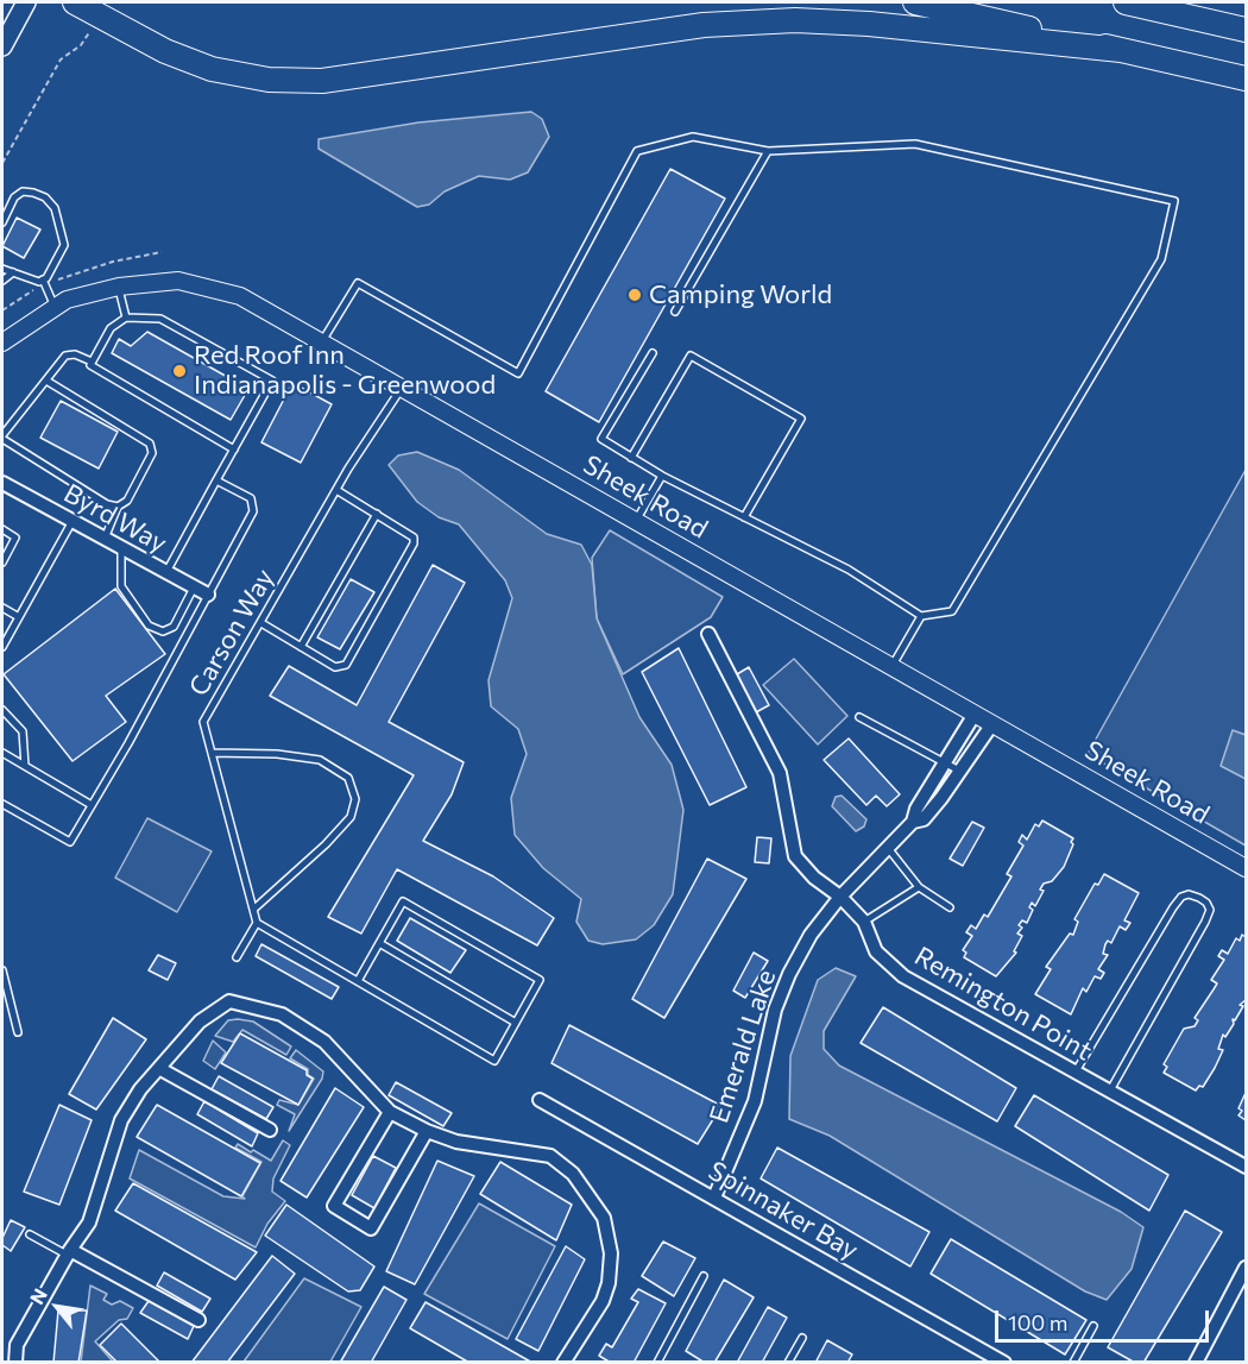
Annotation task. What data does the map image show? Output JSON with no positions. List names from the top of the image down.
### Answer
{
  "streets": {
    "street": [
      "Sheek Road",
      "Byrd Way",
      "Remington Point",
      "Emerald Lake",
      "Spinnaker Bay"
    ],
    "lane": ["Carson Way"]
  },
  "crossings": [
    ["Sheek Road", "Carson Way"],
    ["Sheek Road", "Emerald Lake"],
    ["Remington Point", "Emerald Lake"],
    ["Emerald Lake", "Spinnaker Bay"]
  ],
  "places": ["Camping World", "Red Roof Inn Indianapolis - Greenwood"],
  "scale_bar": "100 m",
  "north": "top left"
}
